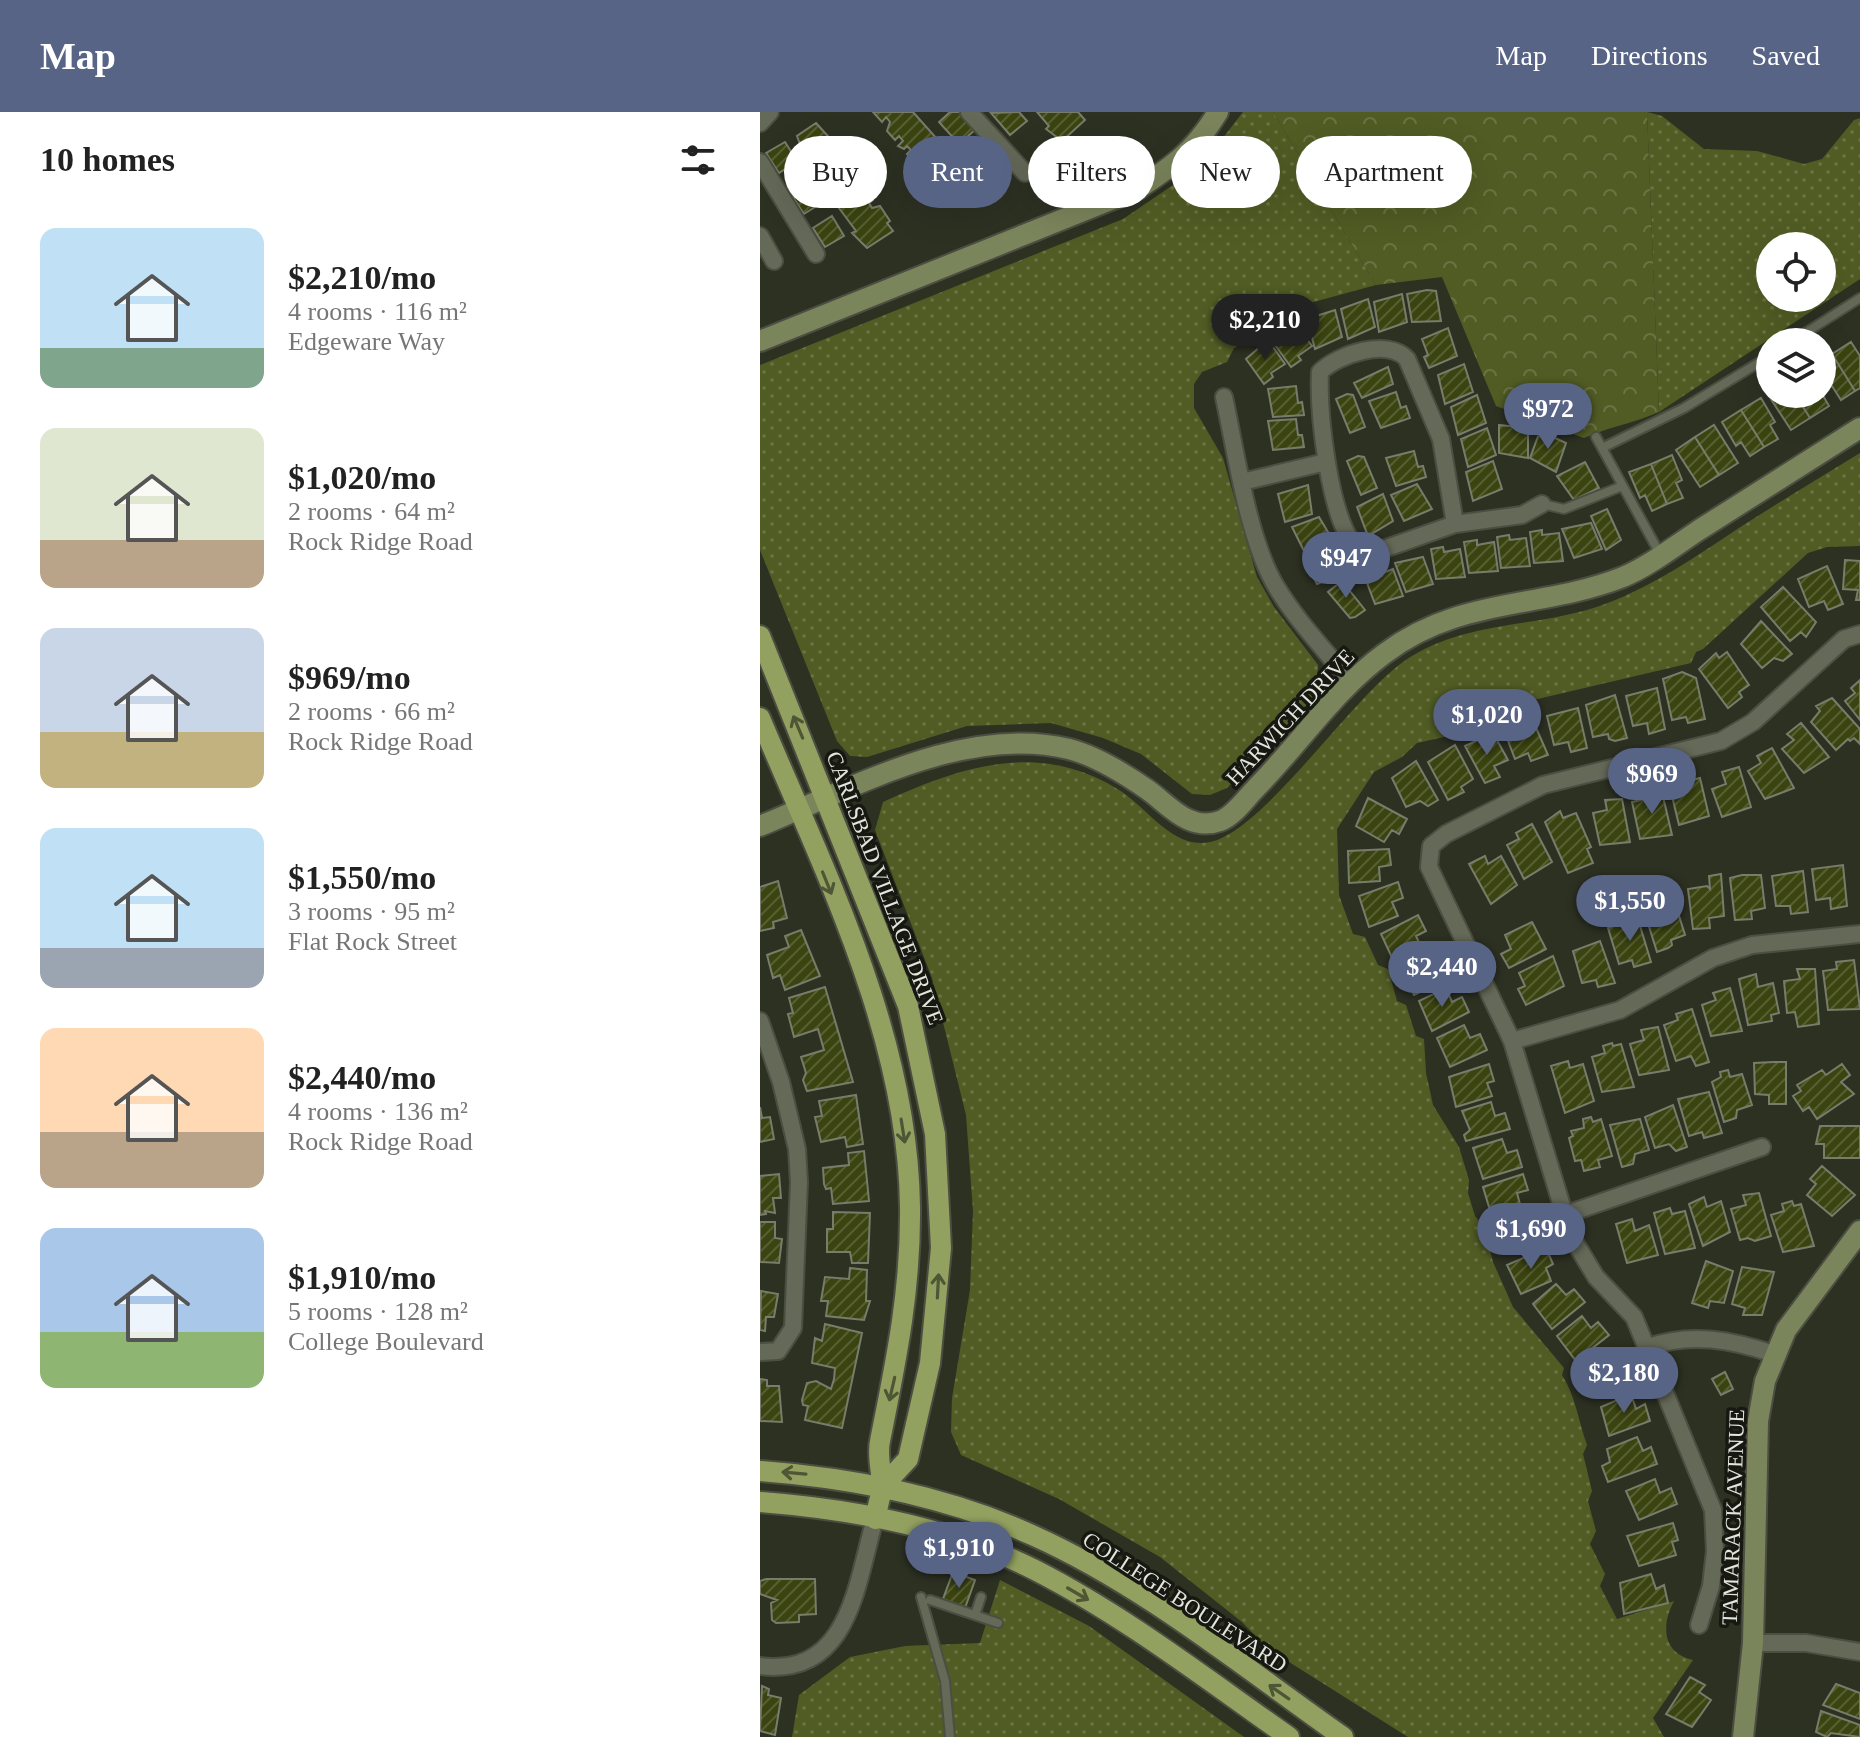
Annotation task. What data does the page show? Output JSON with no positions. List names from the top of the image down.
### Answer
{
  "streets": {
    "main road": ["CARLSBAD VILLAGE DRIVE", "COLLEGE BOULEVARD"],
    "street": ["HARWICH DRIVE", "TAMARACK AVENUE"]
  },
  "crossings": [
    ["HARWICH DRIVE", "CARLSBAD VILLAGE DRIVE"],
    ["CARLSBAD VILLAGE DRIVE", "COLLEGE BOULEVARD"]
  ],
  "page": {
    "header": "Map",
    "nav": ["Map", "Directions", "Saved"],
    "heading": "10 homes",
    "chip": [
      "Buy",
      "Rent",
      "Filters",
      "New",
      "Apartment"
    ],
    "list": [
      {
        "name": "$2,210/mo",
        "note": "4 rooms · 116 m² · Edgeware Way"
      },
      {
        "name": "$1,020/mo",
        "note": "2 rooms · 64 m² · Rock Ridge Road"
      },
      {
        "name": "$969/mo",
        "note": "2 rooms · 66 m² · Rock Ridge Road"
      },
      {
        "name": "$1,550/mo",
        "note": "3 rooms · 95 m² · Flat Rock Street"
      },
      {
        "name": "$2,440/mo",
        "note": "4 rooms · 136 m² · Rock Ridge Road"
      },
      {
        "name": "$1,910/mo",
        "note": "5 rooms · 128 m² · College Boulevard"
      }
    ],
    "price": [
      "$2,210",
      "$972",
      "$947",
      "$1,020",
      "$969",
      "$1,550",
      "$2,440",
      "$1,690",
      "$2,180",
      "$1,910"
    ]
  }
}
